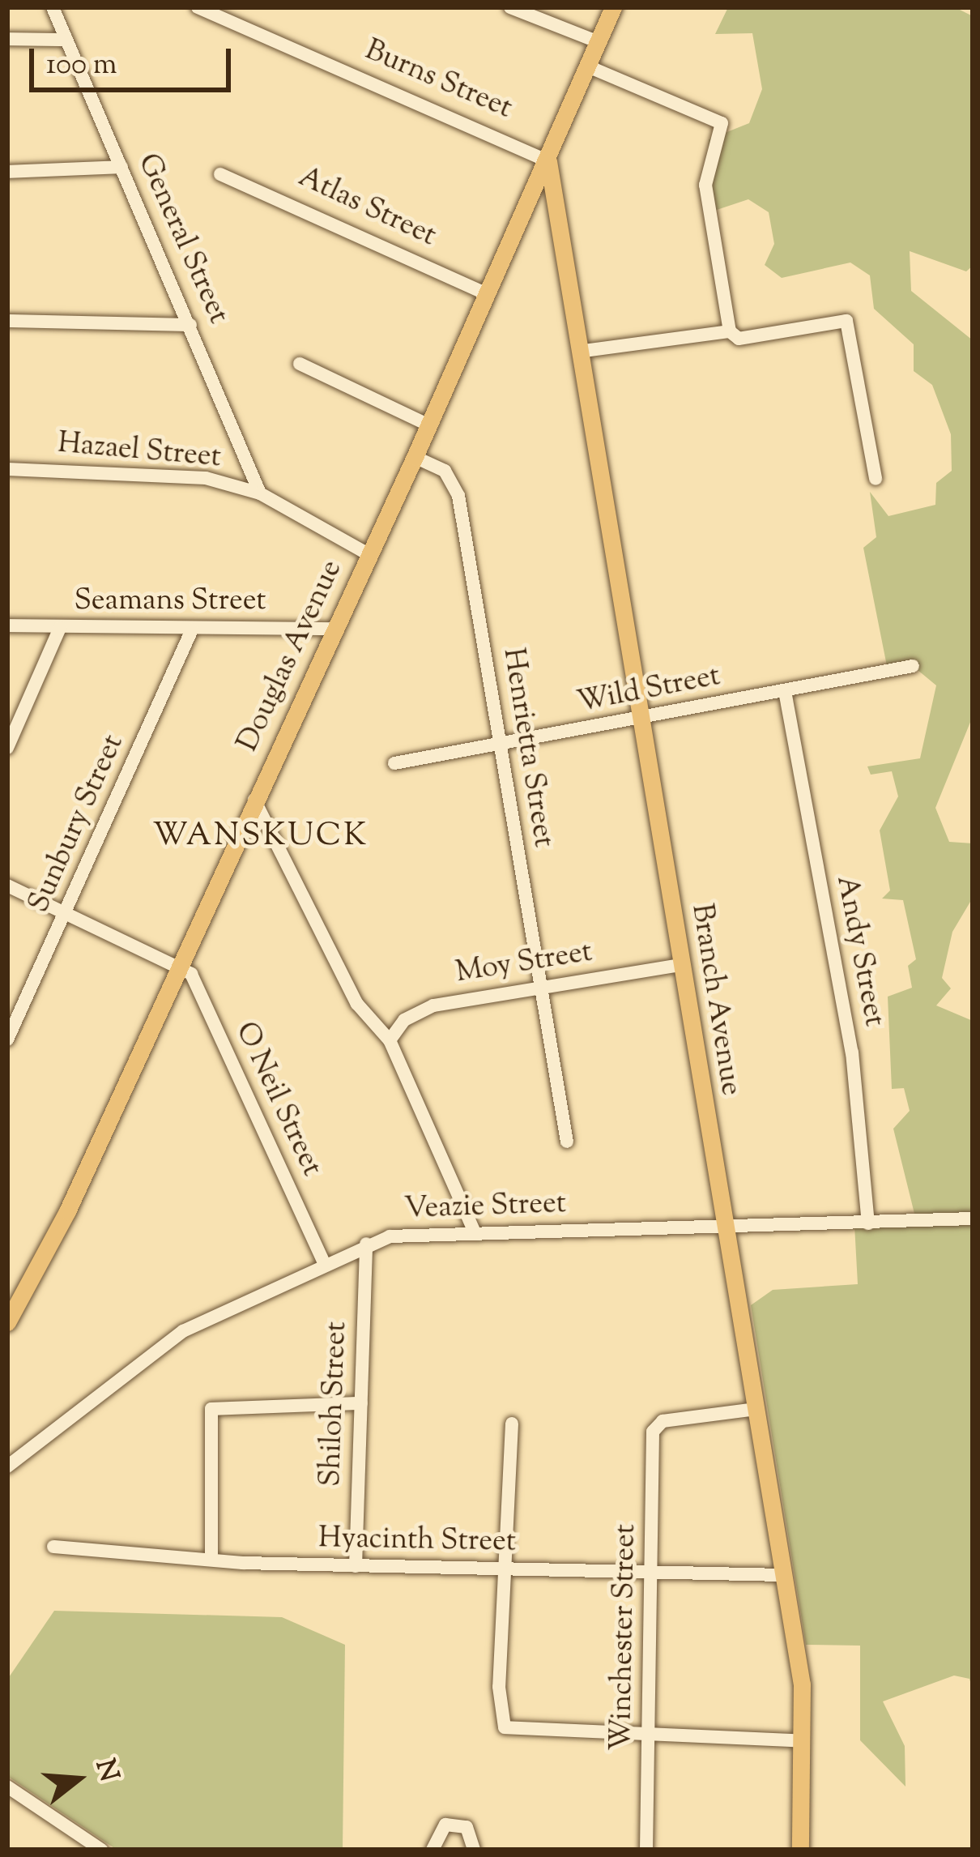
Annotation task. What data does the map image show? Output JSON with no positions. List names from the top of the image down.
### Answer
{
  "streets": {
    "main road": ["Douglas Avenue", "Branch Avenue"],
    "street": [
      "Burns Street",
      "Atlas Street",
      "General Street",
      "Hazael Street",
      "Seamans Street",
      "Wild Street",
      "Henrietta Street",
      "Sunbury Street",
      "Andy Street",
      "Moy Street",
      "O Neil Street",
      "Veazie Street",
      "Shiloh Street",
      "Hyacinth Street",
      "Winchester Street"
    ]
  },
  "crossings": [
    ["Burns Street", "Douglas Avenue"],
    ["Burns Street", "Branch Avenue"],
    ["Atlas Street", "Douglas Avenue"],
    ["General Street", "Hazael Street"],
    ["Hazael Street", "Douglas Avenue"],
    ["Seamans Street", "Douglas Avenue"],
    ["Seamans Street", "Sunbury Street"],
    ["Douglas Avenue", "Henrietta Street"],
    ["Douglas Avenue", "Branch Avenue"],
    ["Douglas Avenue", "O Neil Street"],
    ["Wild Street", "Henrietta Street"],
    ["Wild Street", "Andy Street"],
    ["Wild Street", "Branch Avenue"],
    ["Henrietta Street", "Moy Street"],
    ["Andy Street", "Veazie Street"],
    ["Moy Street", "Branch Avenue"],
    ["Branch Avenue", "Veazie Street"],
    ["Branch Avenue", "Hyacinth Street"],
    ["Branch Avenue", "Winchester Street"],
    ["O Neil Street", "Veazie Street"],
    ["Veazie Street", "Shiloh Street"],
    ["Shiloh Street", "Hyacinth Street"],
    ["Hyacinth Street", "Winchester Street"]
  ],
  "districts": ["WANSKUCK"],
  "scale_bar": "100 m",
  "north": "right"
}
